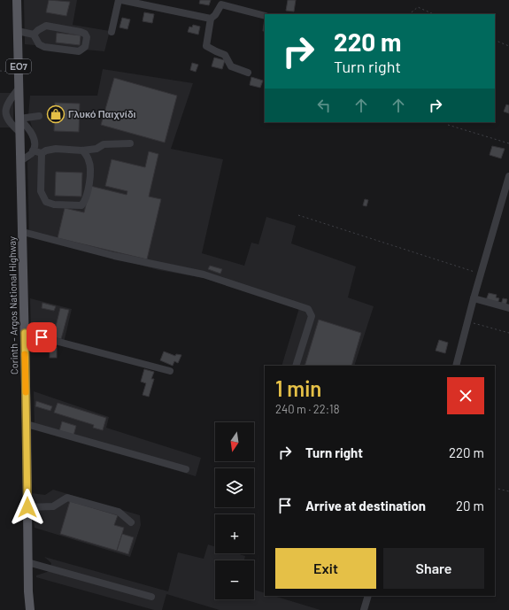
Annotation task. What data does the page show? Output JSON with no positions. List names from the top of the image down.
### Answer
{
  "streets": {
    "main road": ["ΕΟ7", "Corinth - Argos National Highway"]
  },
  "places": {
    "shop": ["Γλυκό Παιχνίδι"]
  },
  "north": "bottom",
  "page": {
    "turn": ["220 m", "Turn right"],
    "heading": ["1 min", "240 m · 22:18"],
    "map_buttons": ["+", "−"],
    "list": [
      {
        "name": "Turn right",
        "value": "220 m"
      },
      {
        "name": "Arrive at destination",
        "value": "20 m"
      }
    ],
    "buttons": ["Exit", "Share"]
  }
}
